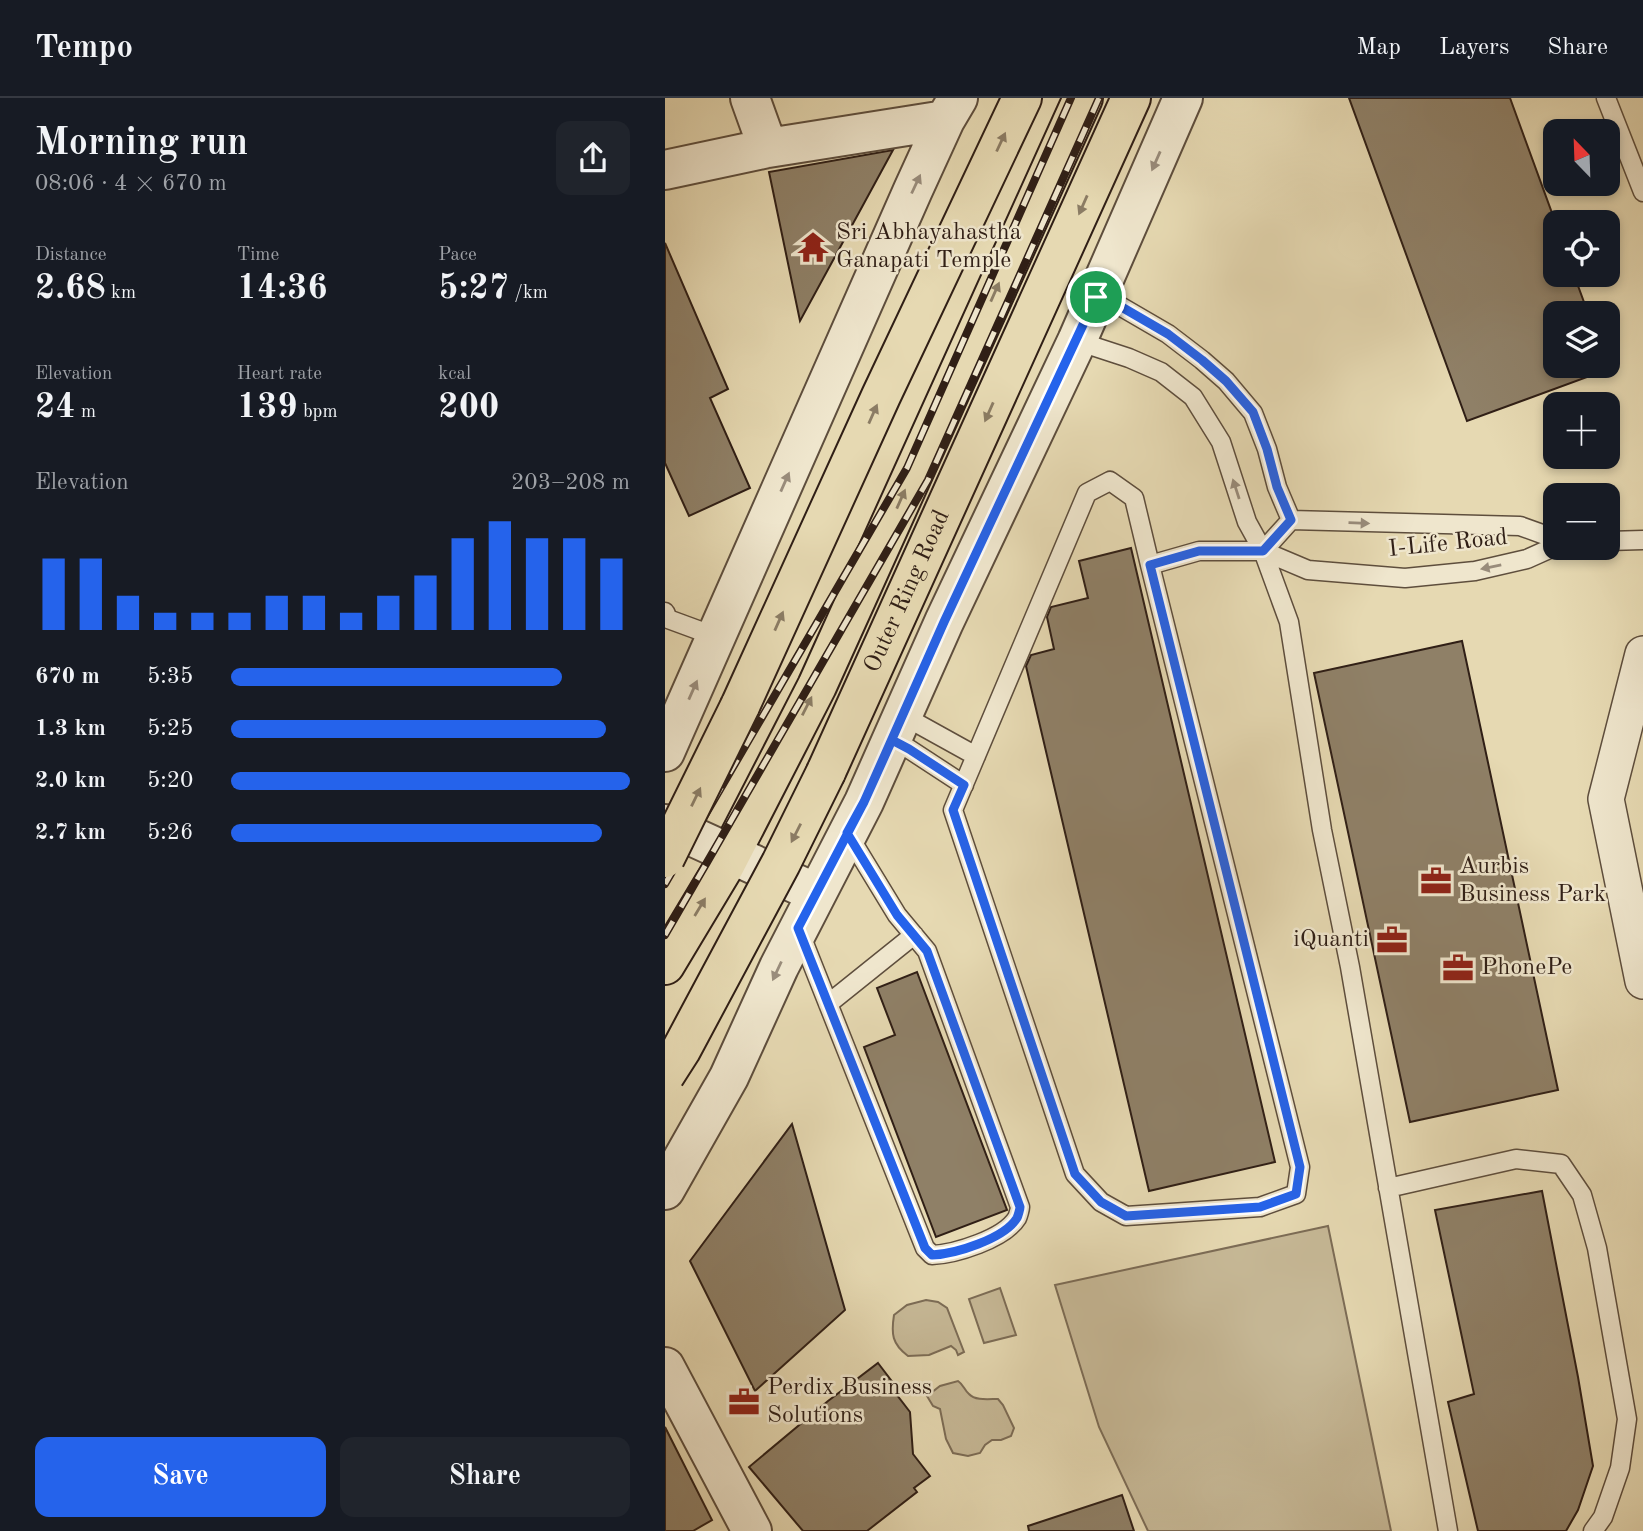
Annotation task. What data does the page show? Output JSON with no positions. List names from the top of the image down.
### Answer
{
  "streets": {
    "highway": ["Outer Ring Road"],
    "lane": ["I-Life Road"]
  },
  "places": {
    "temple": ["Sri Abhayahastha Ganapati Temple"],
    "office": [
      "Aurbis Business Park",
      "iQuanti",
      "PhonePe",
      "Perdix Business Solutions"
    ]
  },
  "north": "top left",
  "page": {
    "header": "Tempo",
    "nav": ["Map", "Layers", "Share"],
    "heading": ["Morning run", "08:06 · 4 × 670 m"],
    "map_buttons": ["+", "−"],
    "stats": [
      ["Distance", "2.68 km"],
      ["Time", "14:36"],
      ["Pace", "5:27 /km"],
      ["Elevation", "24 m"],
      ["Heart rate", "139 bpm"],
      ["kcal", "200"]
    ],
    "chart": ["Elevation", "203–208 m"],
    "list": [
      {
        "name": "670 m",
        "note": "5:35"
      },
      {
        "name": "1.3 km",
        "note": "5:25"
      },
      {
        "name": "2.0 km",
        "note": "5:20"
      },
      {
        "name": "2.7 km",
        "note": "5:26"
      }
    ],
    "buttons": ["Save", "Share"]
  }
}
